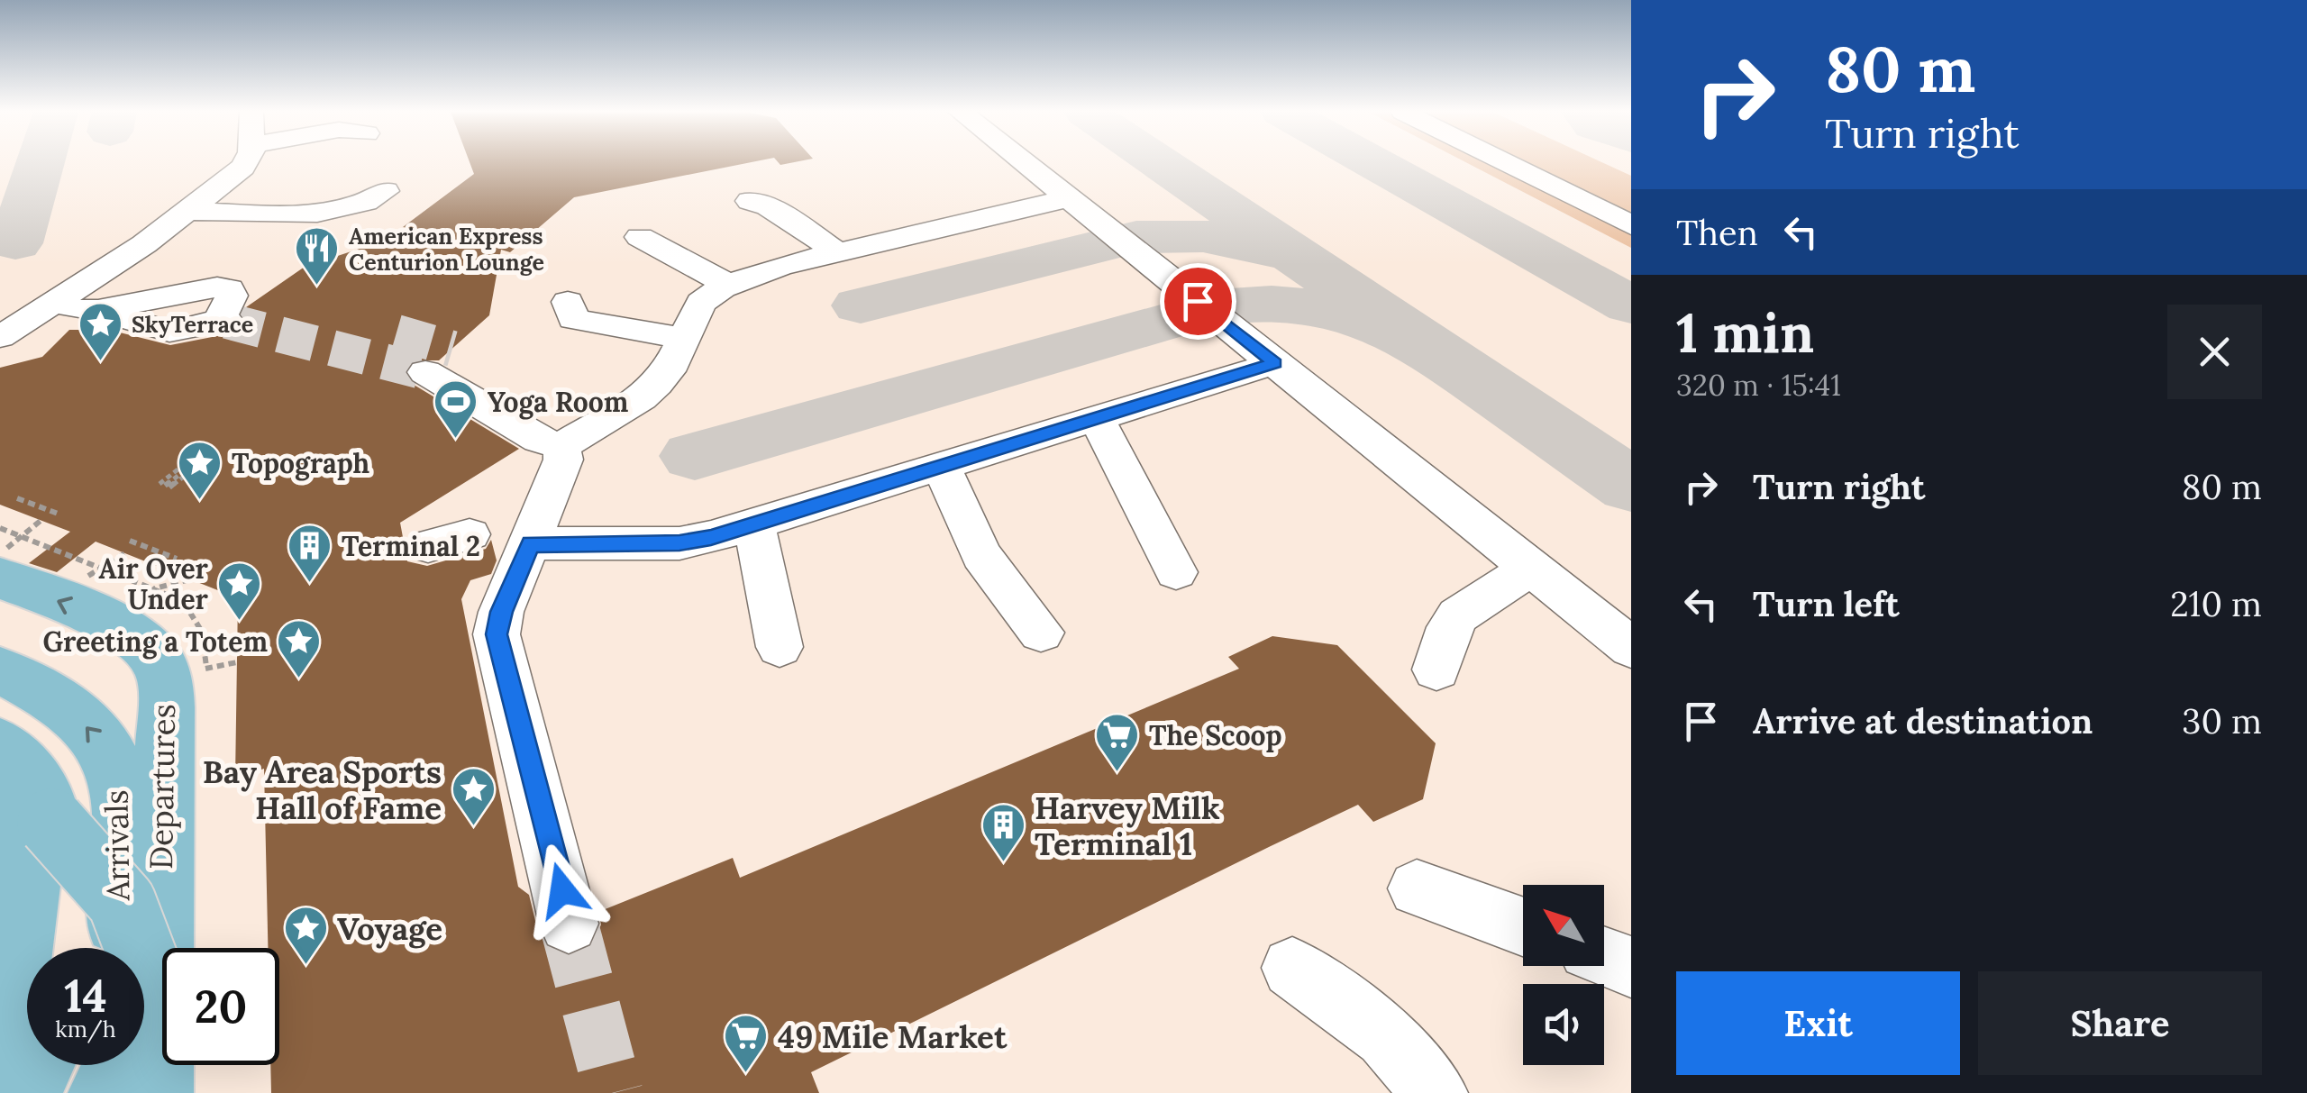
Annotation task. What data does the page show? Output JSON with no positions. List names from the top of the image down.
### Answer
{
  "streets": {
    "main road": ["Departures", "Arrivals"]
  },
  "places": {
    "restaurant": ["American Express Centurion Lounge"],
    "place": [
      "SkyTerrace",
      "Topograph",
      "Air Over Under",
      "Greeting a Totem",
      "Bay Area Sports Hall of Fame",
      "Voyage"
    ],
    "sports": ["Yoga Room"],
    "building": ["Terminal 2", "Harvey Milk Terminal 1"],
    "supermarket": ["The Scoop", "49 Mile Market"]
  },
  "north": "top left",
  "page": {
    "turn": ["80 m", "Turn right"],
    "then": "Then",
    "heading": ["1 min", "320 m · 15:41"],
    "list": [
      {
        "name": "Turn right",
        "value": "80 m"
      },
      {
        "name": "Turn left",
        "value": "210 m"
      },
      {
        "name": "Arrive at destination",
        "value": "30 m"
      }
    ],
    "speed": "14 km/h",
    "limit": "20",
    "buttons": ["Exit", "Share"]
  }
}
